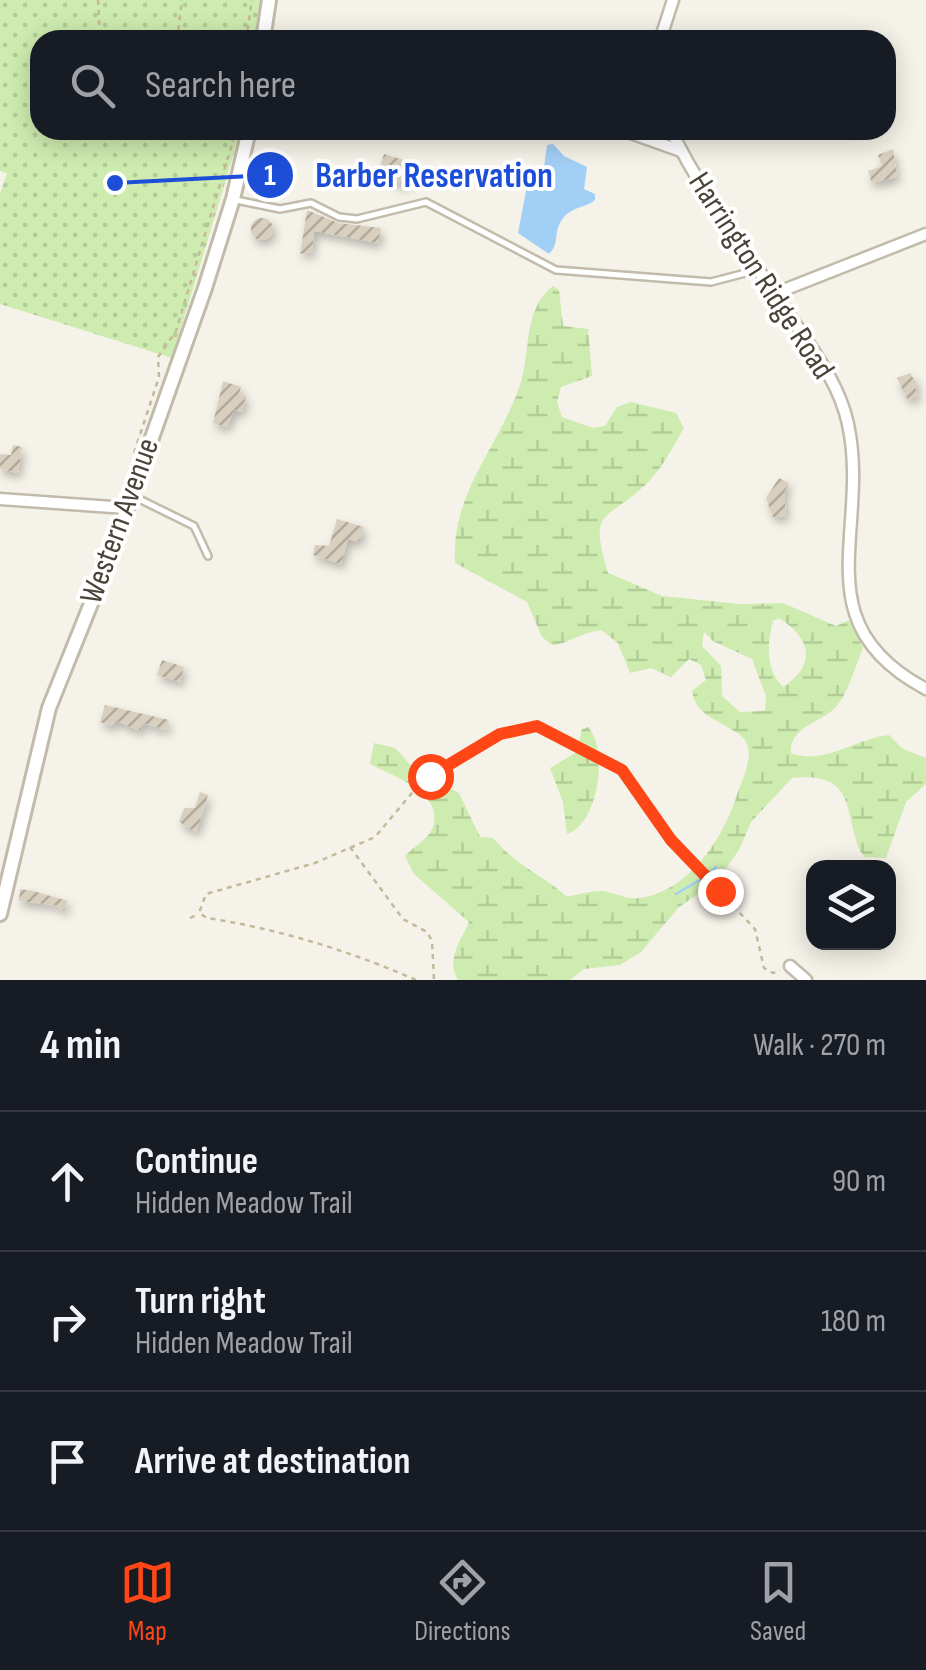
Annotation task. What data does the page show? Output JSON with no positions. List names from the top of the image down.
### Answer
{
  "streets": {
    "street": ["Harrington Ridge Road", "Western Avenue"]
  },
  "places": ["Barber Reservation"],
  "page": {
    "search": "Search here",
    "heading": ["4 min", "Walk · 270 m"],
    "list": [
      ["Continue", "Hidden Meadow Trail", "90 m"],
      ["Turn right", "Hidden Meadow Trail", "180 m"],
      "Arrive at destination"
    ],
    "nav": ["Map", "Directions", "Saved"]
  }
}
